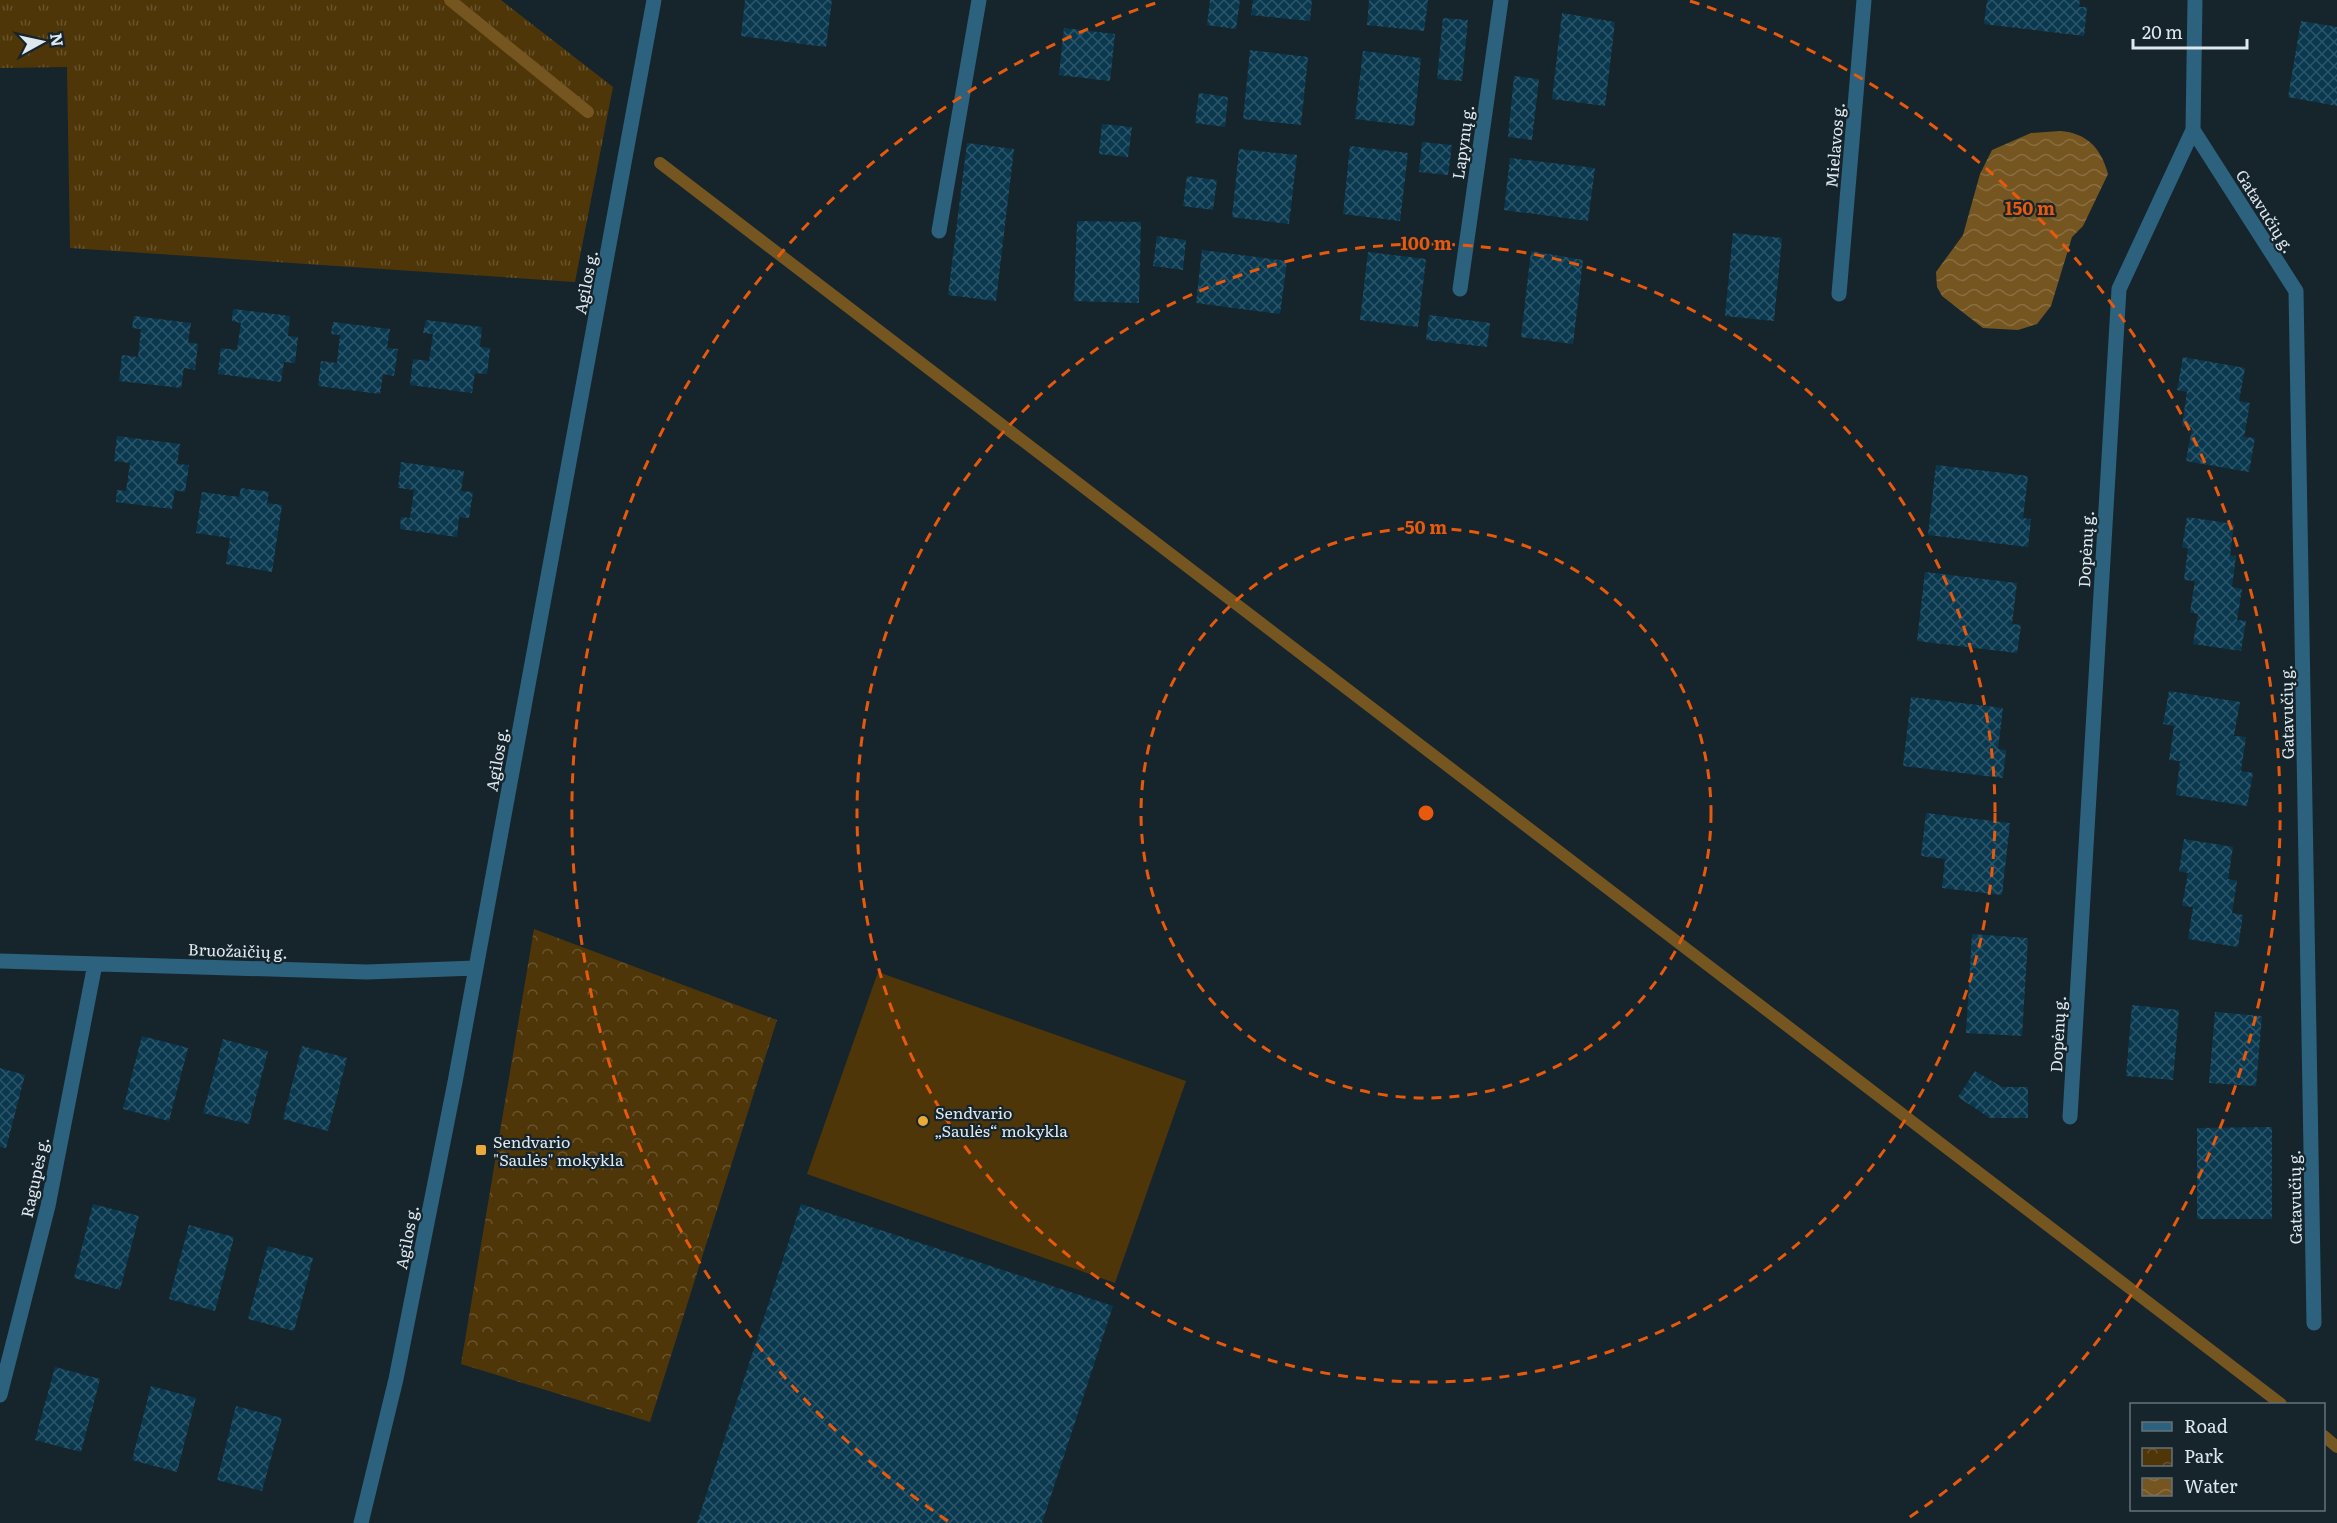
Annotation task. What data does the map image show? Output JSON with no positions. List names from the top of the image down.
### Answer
{
  "streets": {
    "street": [
      "Lapynų g.",
      "Mielavos g.",
      "Gatavučių g.",
      "Agilos g.",
      "Dopėnų g.",
      "Bruožaičių g.",
      "Ragupės g."
    ]
  },
  "crossings": [
    ["Gatavučių g.", "Dopėnų g."],
    ["Agilos g.", "Bruožaičių g."],
    ["Bruožaičių g.", "Ragupės g."]
  ],
  "places": {
    "other": ["Sendvario „Saulės“ mokykla"],
    "transit": ["Sendvario \"Saulės\" mokykla"]
  },
  "legend": ["Road", "Park", "Water"],
  "scale_bar": "20 m",
  "north": "right",
  "rings": ["150 m", "100 m", "50 m"]
}
